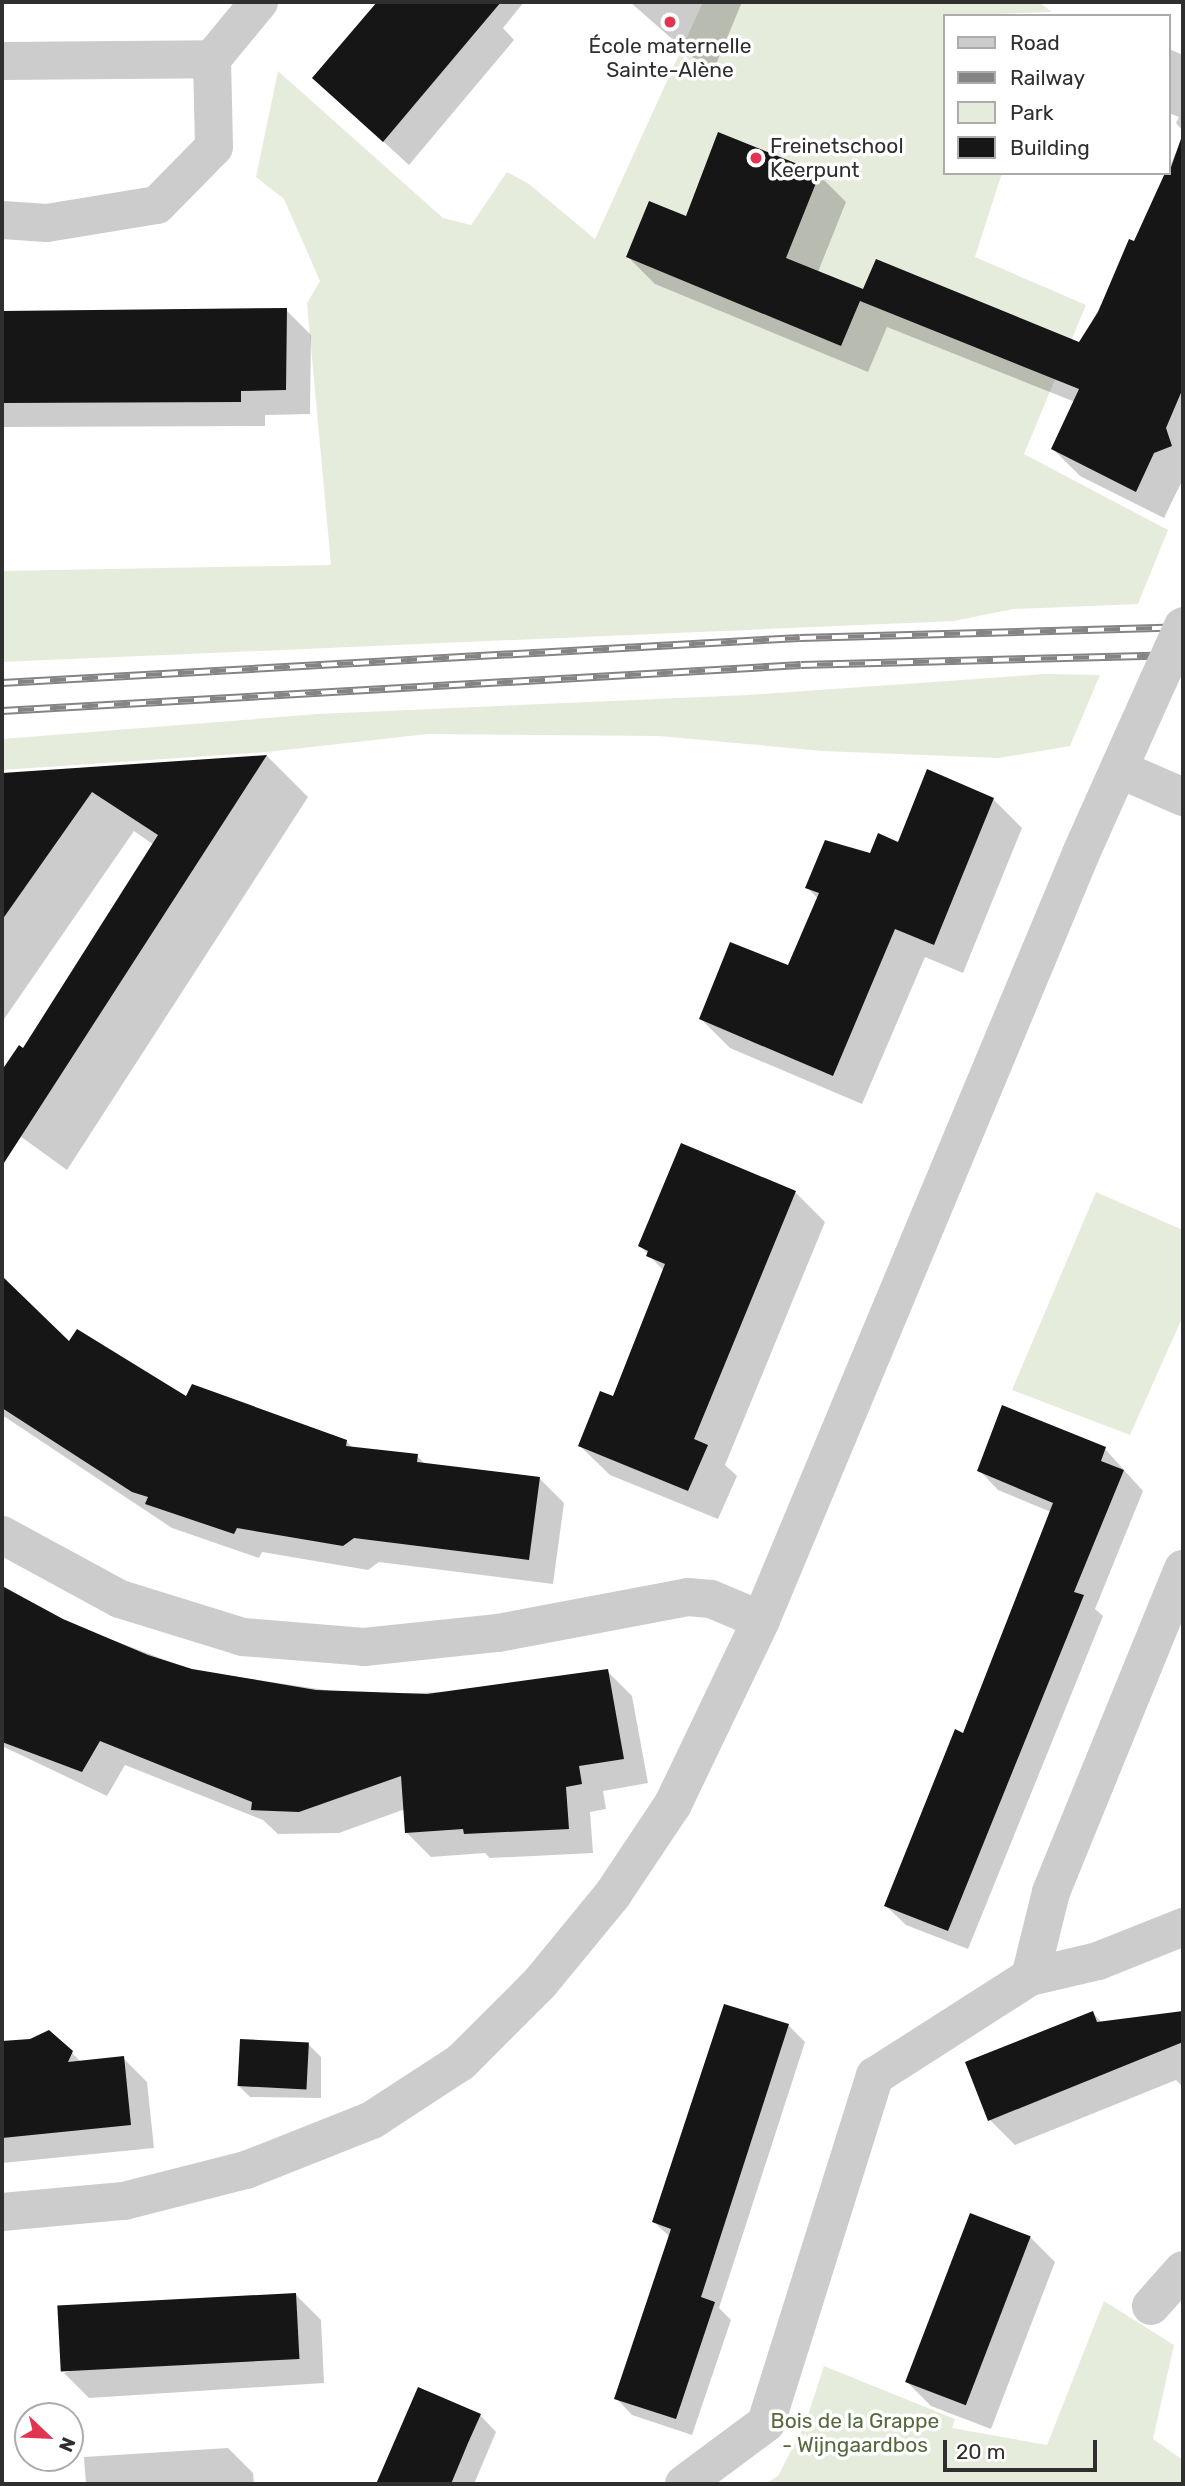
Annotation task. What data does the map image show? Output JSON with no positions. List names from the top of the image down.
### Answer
{
  "parks": ["Bois de la Grappe - Wijngaardbos"],
  "places": ["École maternelle Sainte-Alène", "Freinetschool Keerpunt"],
  "legend": [
    "Road",
    "Railway",
    "Park",
    "Building"
  ],
  "scale_bar": "20 m",
  "north": "bottom right"
}
